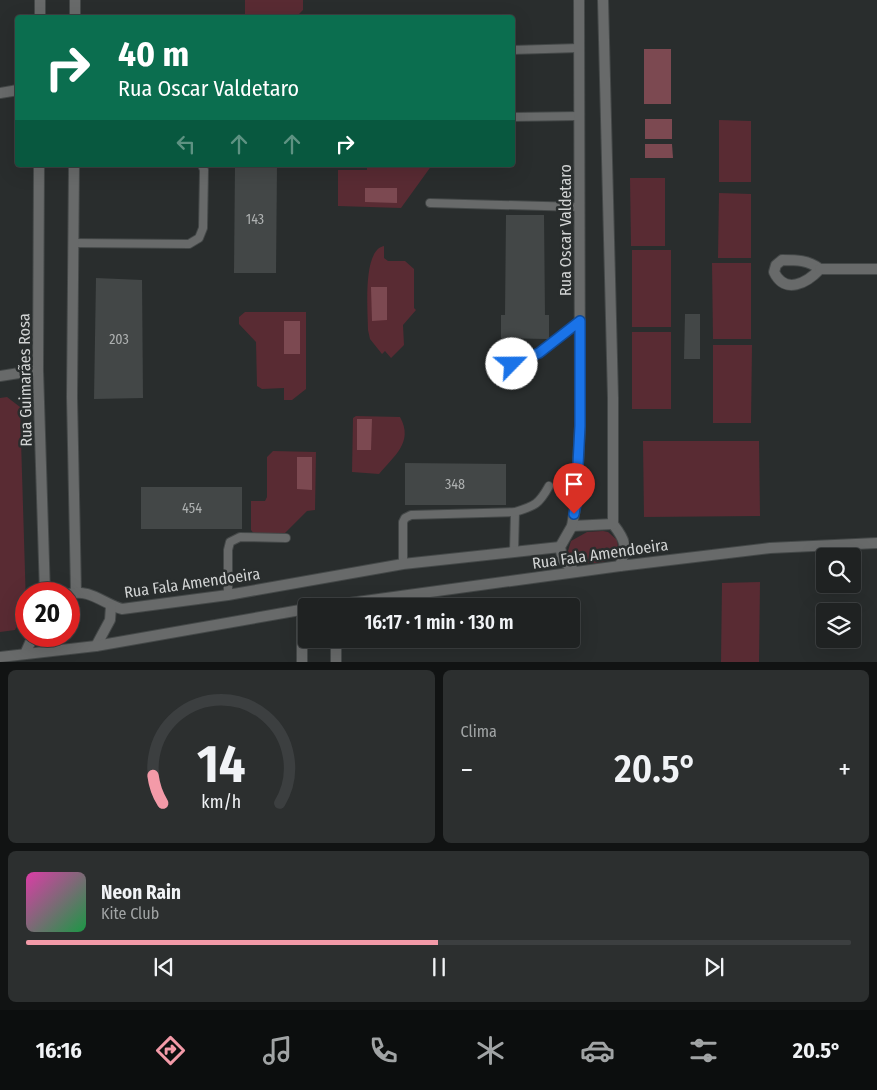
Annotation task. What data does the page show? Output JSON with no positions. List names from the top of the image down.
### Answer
{
  "streets": {
    "street": ["Rua Oscar Valdetaro", "Rua Guimarães Rosa", "Rua Fala Amendoeira"]
  },
  "crossings": [
    ["Rua Oscar Valdetaro", "Rua Fala Amendoeira"]
  ],
  "house_numbers": [
    "143",
    "203",
    "348",
    "454"
  ],
  "page": {
    "turn": ["40 m", "Rua Oscar Valdetaro"],
    "limit": "20",
    "trip": "16:17 · 1 min · 130 m",
    "tile": "Clima",
    "heat": ["−", "20.5°", "+"],
    "song": ["Neon Rain", "Kite Club"],
    "tabs": ["16:16", "20.5°"],
    "gauge": ["14", "km/h"]
  }
}
